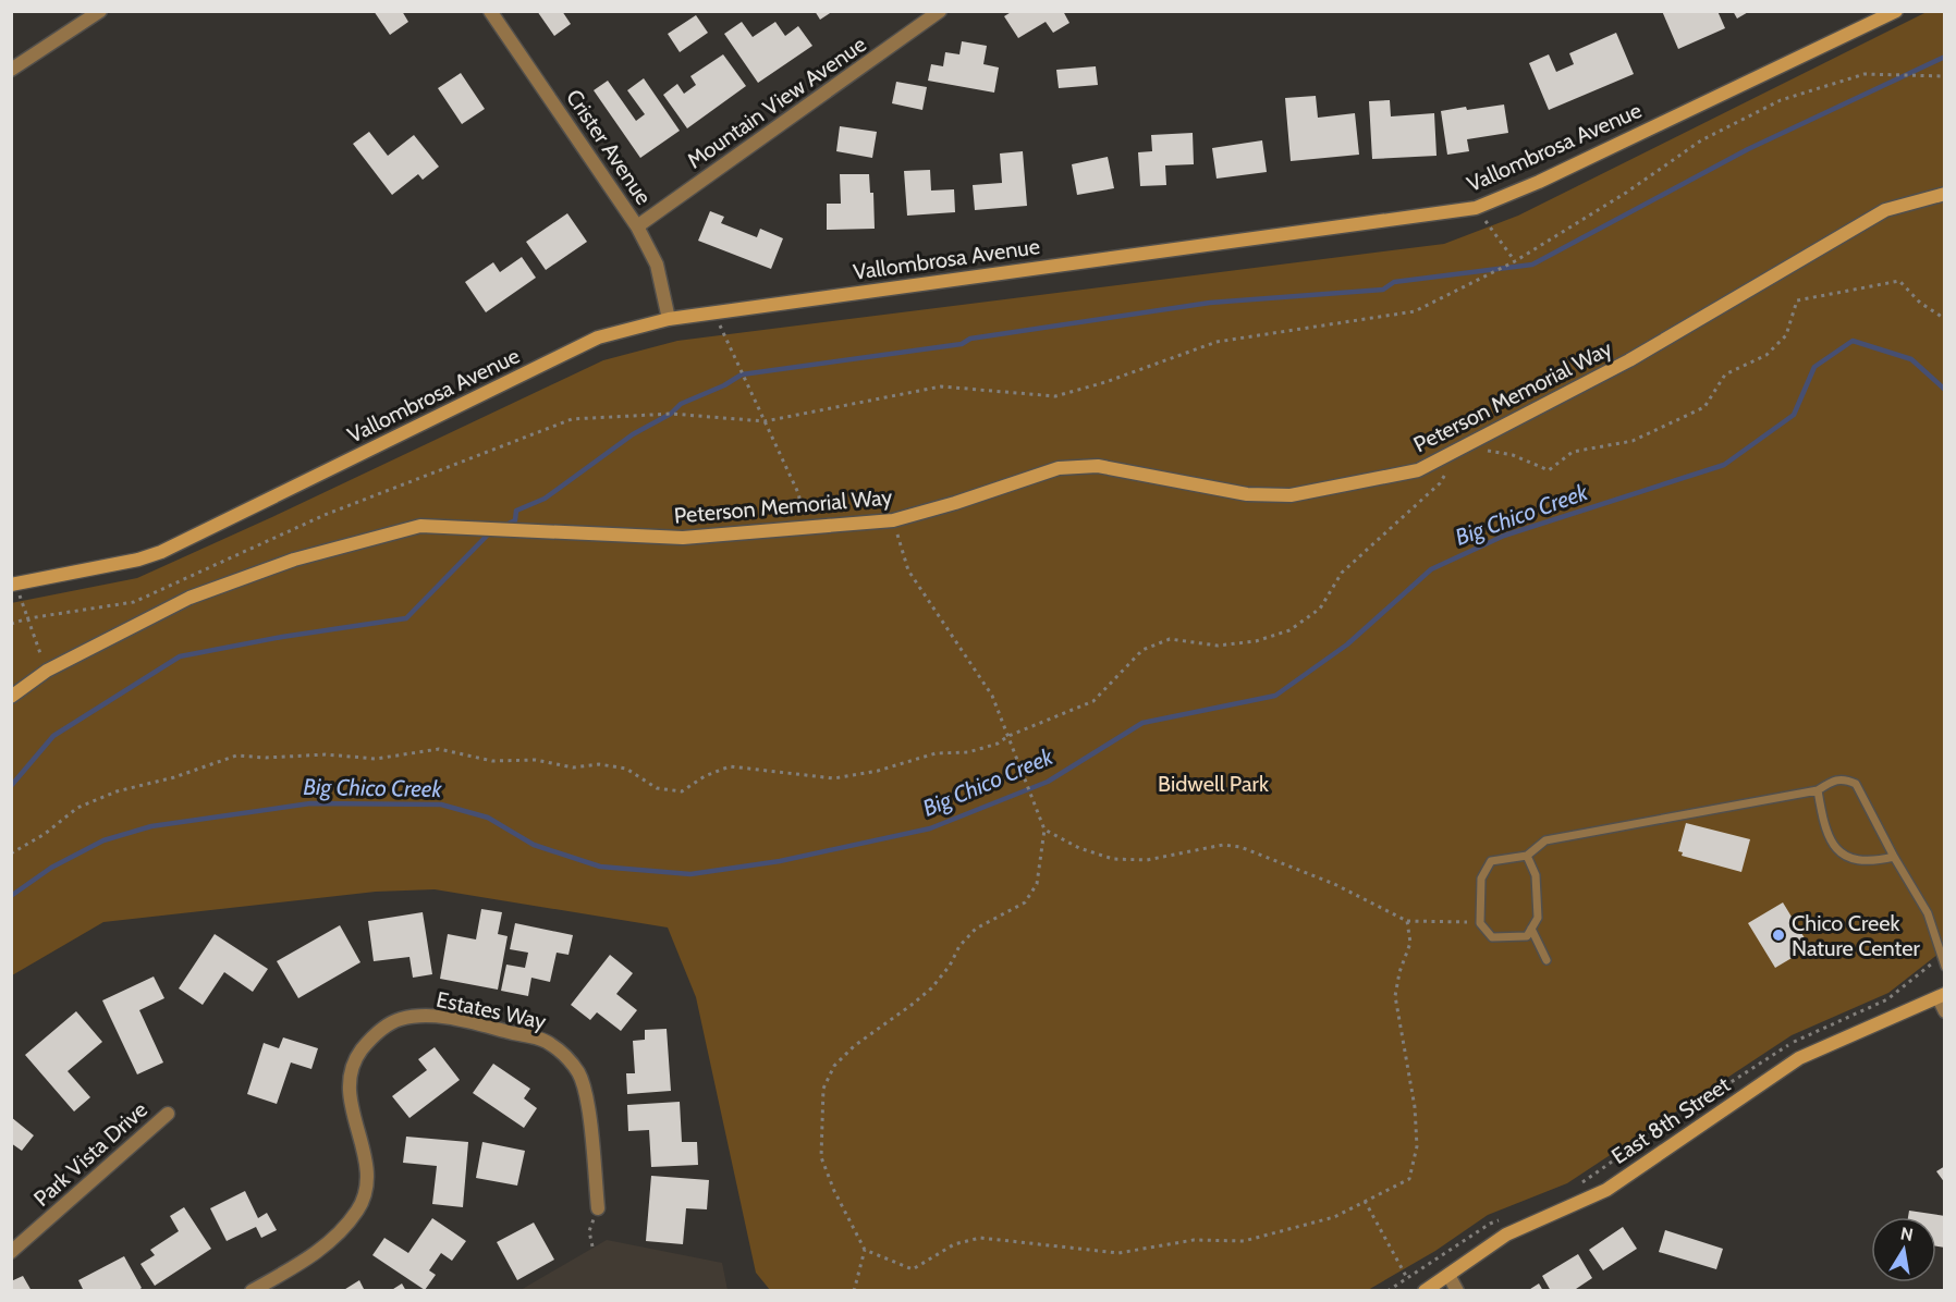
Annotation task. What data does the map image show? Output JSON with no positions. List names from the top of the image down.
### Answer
{
  "streets": {
    "street": [
      "Mountain View Avenue",
      "Crister Avenue",
      "Vallombrosa Avenue",
      "Peterson Memorial Way",
      "Estates Way",
      "East 8th Street",
      "Park Vista Drive"
    ]
  },
  "crossings": [
    ["Mountain View Avenue", "Crister Avenue"],
    ["Crister Avenue", "Vallombrosa Avenue"]
  ],
  "water": ["Big Chico Creek"],
  "parks": ["Bidwell Park"],
  "places": ["Chico Creek Nature Center"],
  "north": "top"
}
